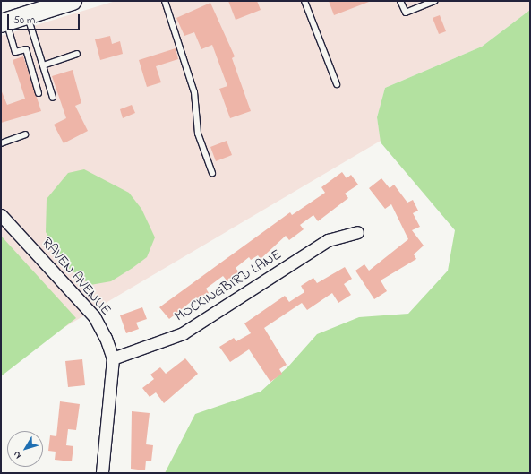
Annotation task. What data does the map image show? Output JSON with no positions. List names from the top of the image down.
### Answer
{
  "streets": {
    "street": ["RAVEN AVENUE", "MOCKINGBIRD LANE"]
  },
  "crossings": [
    ["RAVEN AVENUE", "MOCKINGBIRD LANE"]
  ],
  "scale_bar": "50 m",
  "north": "bottom left"
}
